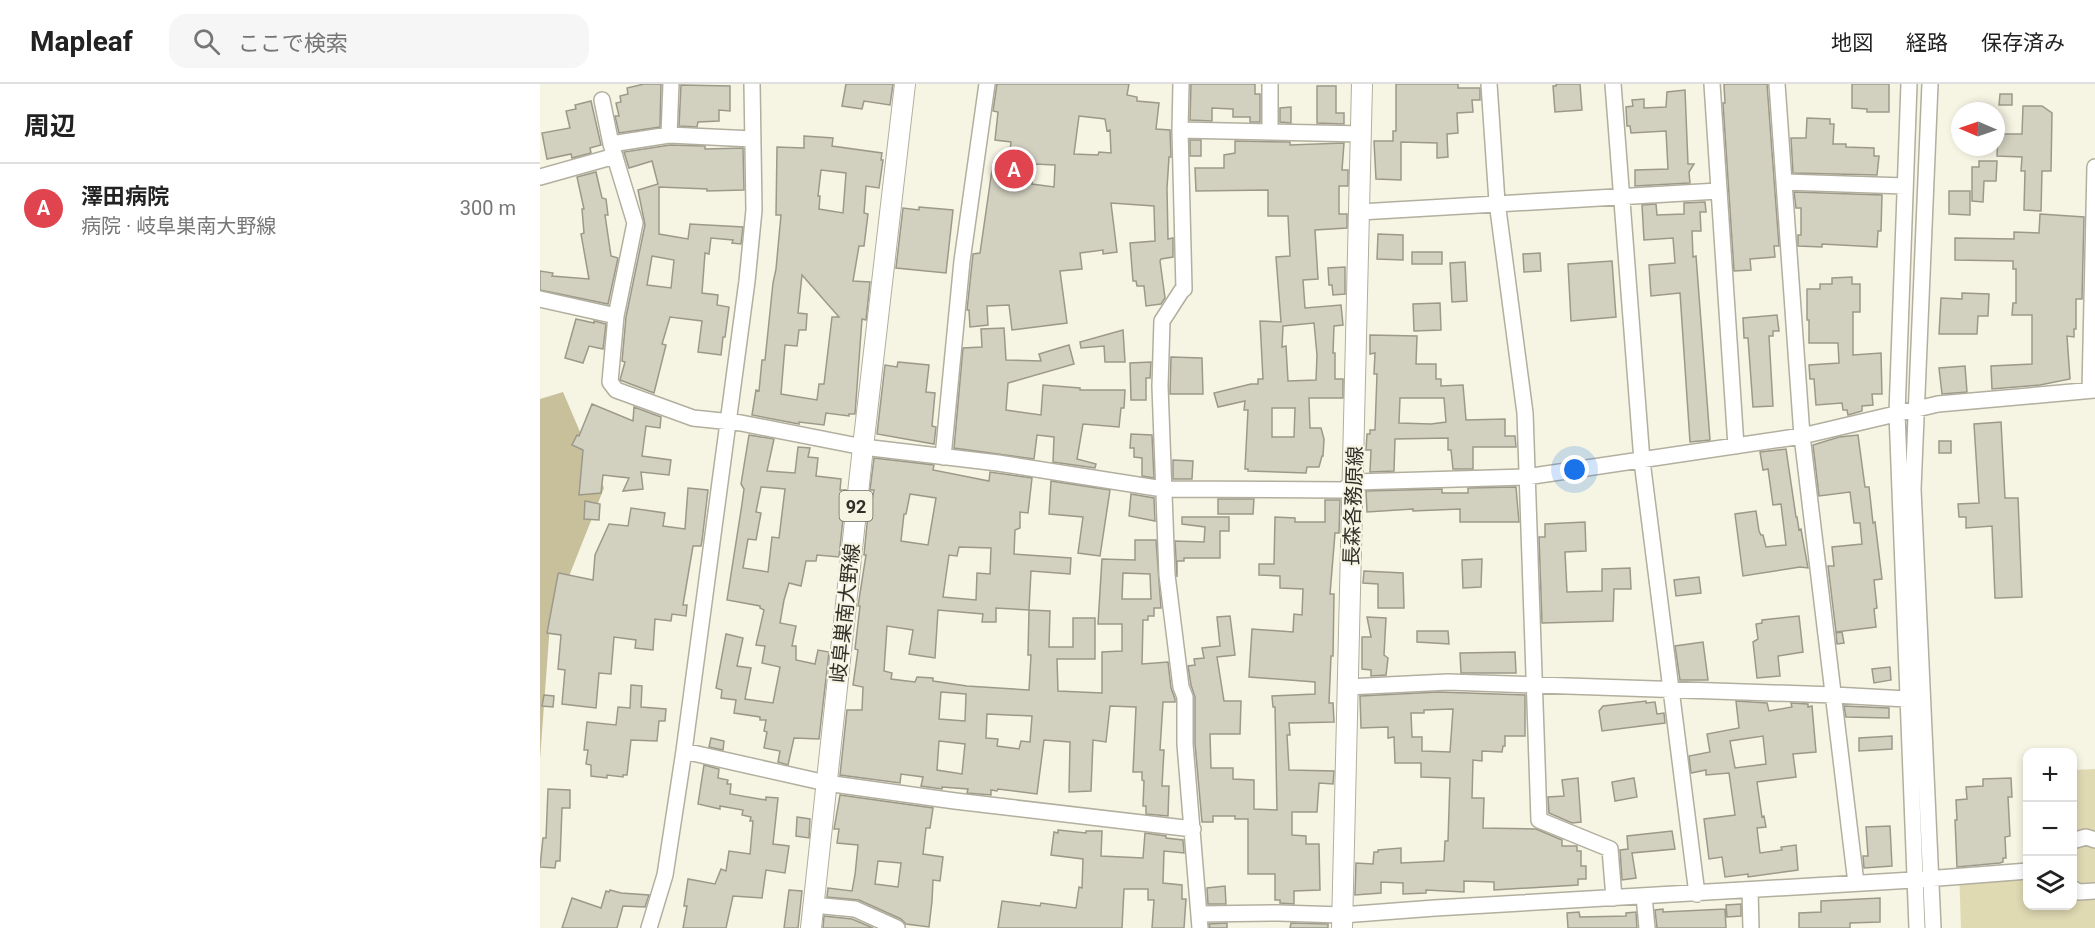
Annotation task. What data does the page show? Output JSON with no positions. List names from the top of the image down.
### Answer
{
  "streets": {
    "main road": ["92", "長森各務原線", "岐阜巣南大野線"]
  },
  "north": "left",
  "page": {
    "header": "Mapleaf",
    "search": "ここで検索",
    "nav": ["地図", "経路", "保存済み"],
    "heading": "周辺",
    "pins": "A",
    "list": [
      {
        "mark": "A",
        "name": "澤田病院",
        "note": "病院 · 岐阜巣南大野線",
        "value": "300 m"
      }
    ],
    "map_buttons": ["+", "−"]
  }
}
